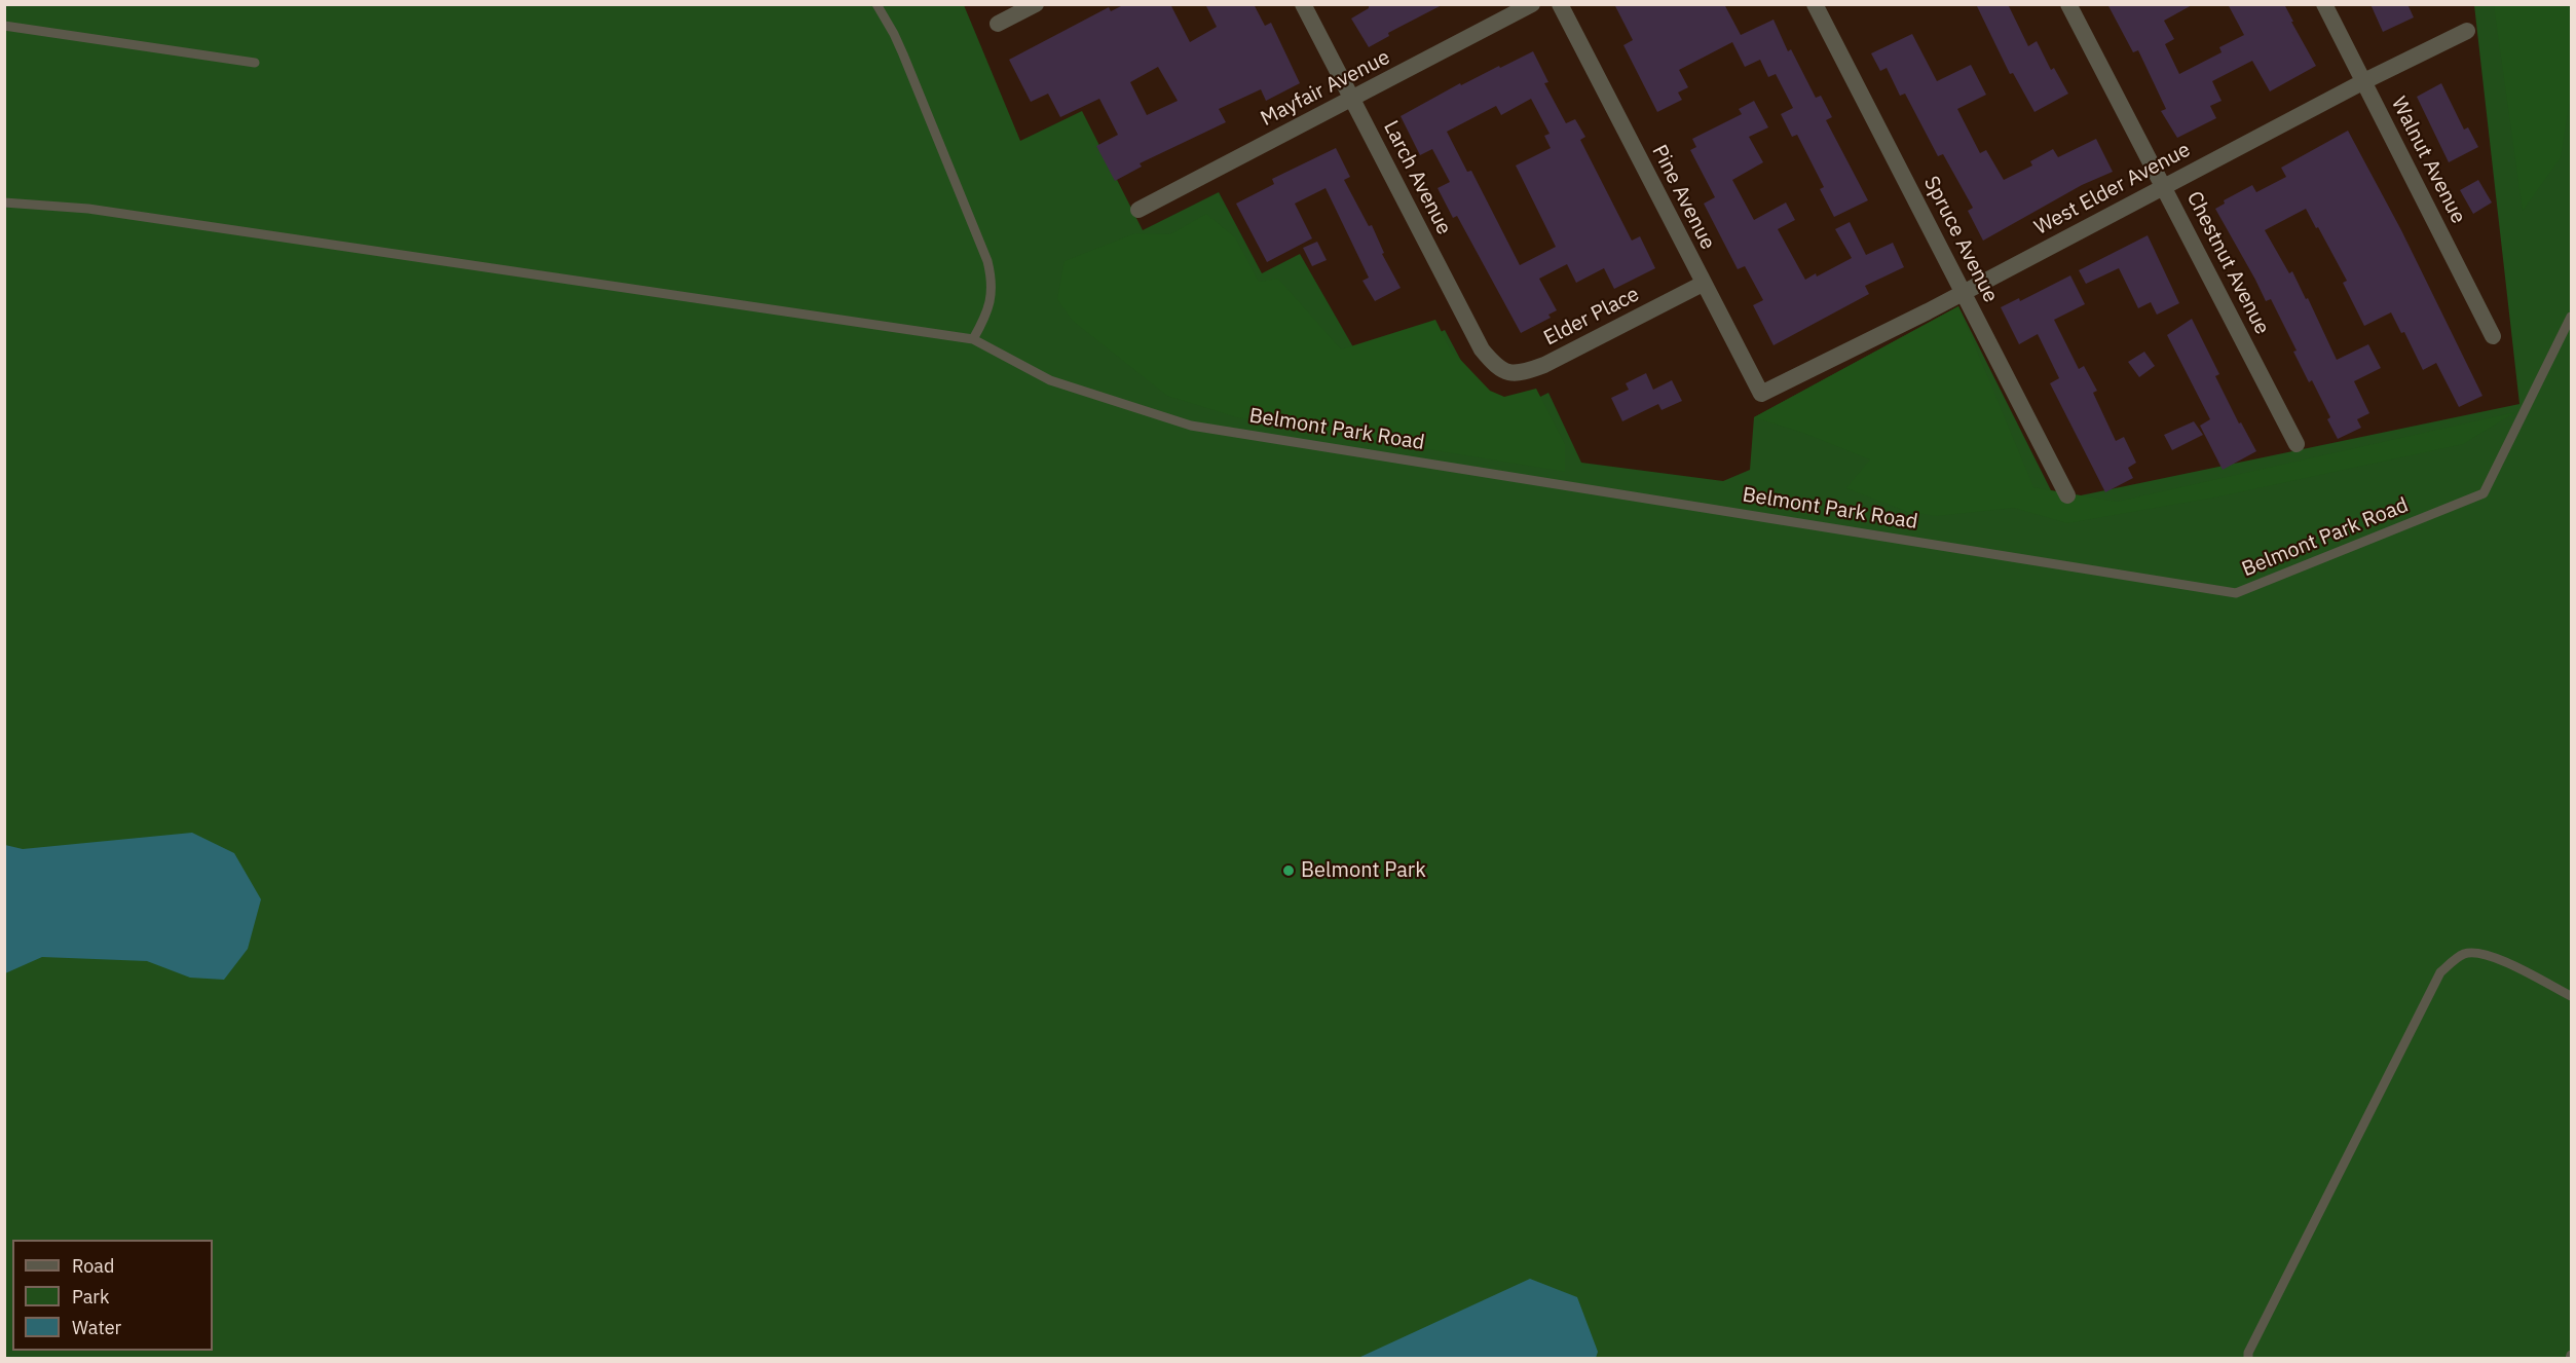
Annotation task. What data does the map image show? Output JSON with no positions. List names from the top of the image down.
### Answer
{
  "streets": {
    "street": [
      "Mayfair Avenue",
      "Walnut Avenue",
      "Larch Avenue",
      "West Elder Avenue",
      "Pine Avenue",
      "Spruce Avenue",
      "Chestnut Avenue",
      "Elder Place"
    ],
    "lane": ["Belmont Park Road"]
  },
  "crossings": [
    ["Mayfair Avenue", "Larch Avenue"],
    ["Walnut Avenue", "West Elder Avenue"],
    ["Larch Avenue", "Elder Place"],
    ["West Elder Avenue", "Pine Avenue"],
    ["West Elder Avenue", "Spruce Avenue"],
    ["West Elder Avenue", "Chestnut Avenue"],
    ["Pine Avenue", "Elder Place"]
  ],
  "places": ["Belmont Park"],
  "legend": ["Road", "Park", "Water"]
}
